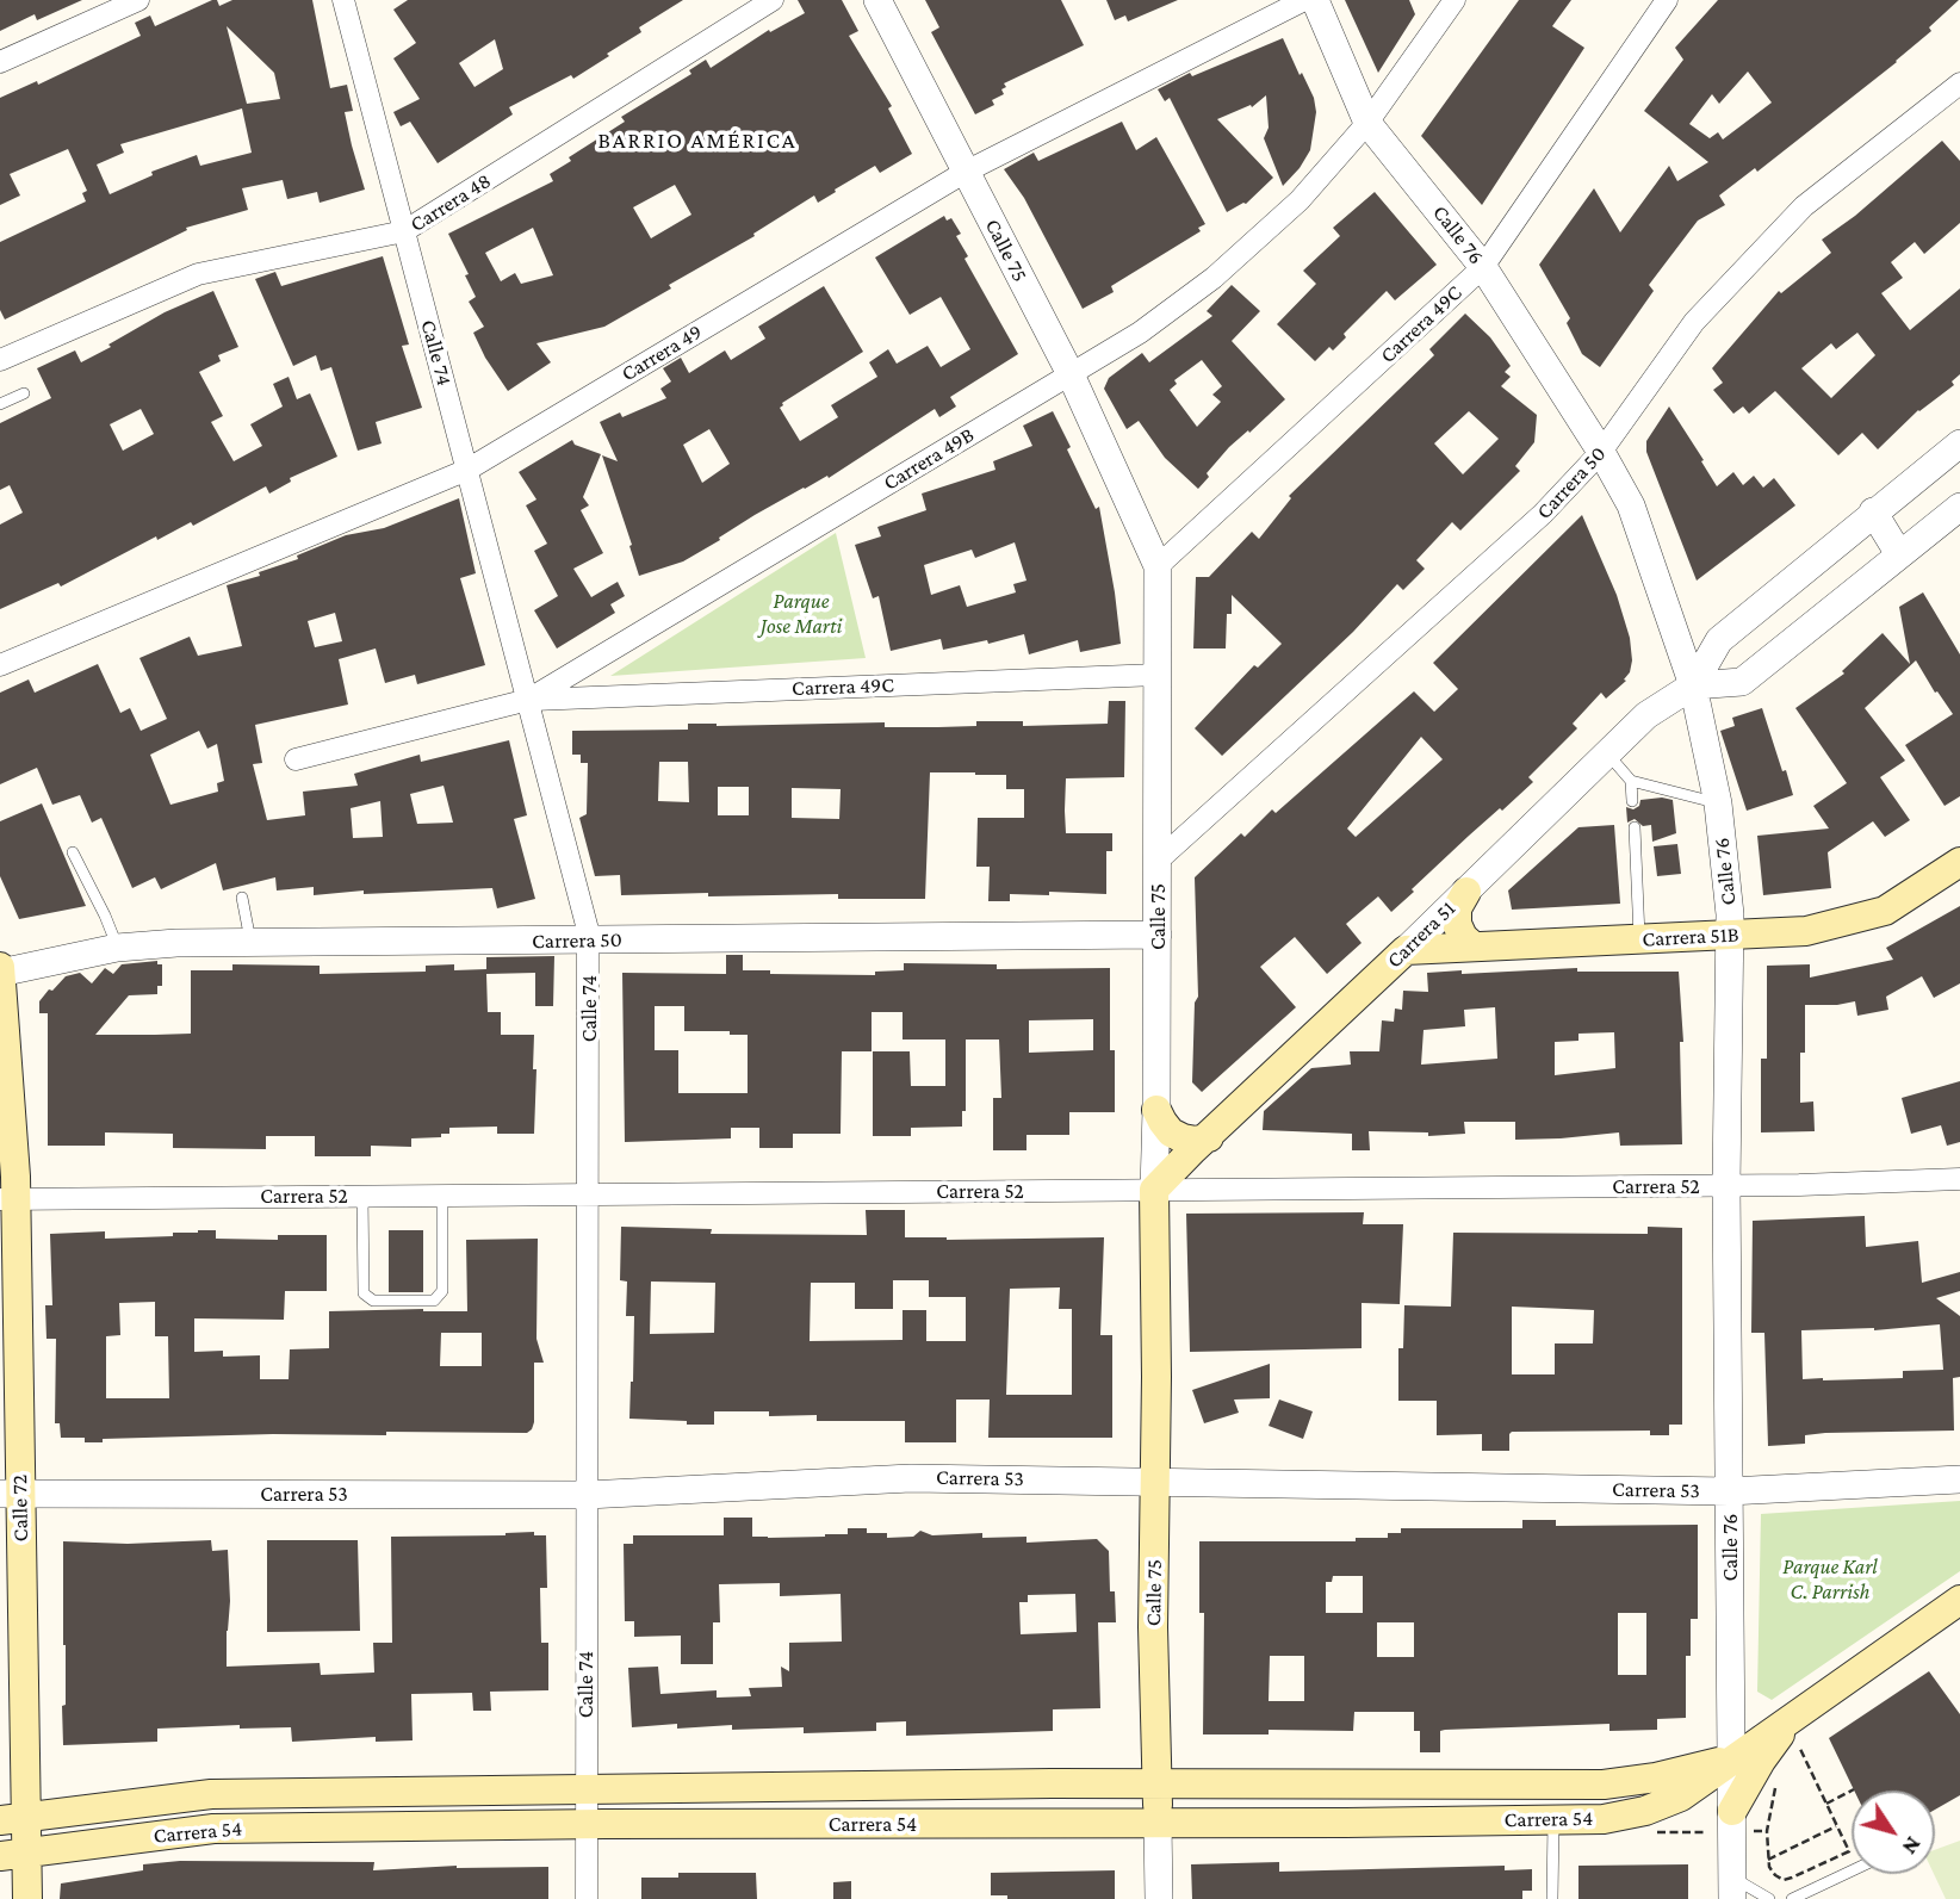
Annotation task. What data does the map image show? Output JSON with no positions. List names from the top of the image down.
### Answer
{
  "streets": {
    "main road": [
      "Calle 75",
      "Carrera 51",
      "Carrera 51B",
      "Calle 72",
      "Carrera 54"
    ],
    "street": [
      "Carrera 48",
      "Calle 76",
      "Carrera 49C",
      "Calle 74",
      "Carrera 49",
      "Carrera 49B",
      "Carrera 50",
      "Carrera 52",
      "Carrera 53"
    ]
  },
  "crossings": [
    ["Carrera 48", "Calle 74"],
    ["Calle 76", "Carrera 49C"],
    ["Calle 76", "Carrera 49B"],
    ["Calle 76", "Carrera 50"],
    ["Calle 76", "Carrera 51"],
    ["Calle 76", "Carrera 51B"],
    ["Calle 76", "Carrera 52"],
    ["Calle 76", "Carrera 53"],
    ["Calle 76", "Carrera 54"],
    ["Calle 75", "Carrera 49C"],
    ["Calle 75", "Carrera 49"],
    ["Calle 75", "Carrera 49B"],
    ["Calle 75", "Carrera 50"],
    ["Calle 75", "Carrera 51"],
    ["Calle 75", "Carrera 52"],
    ["Calle 75", "Carrera 53"],
    ["Calle 75", "Carrera 54"],
    ["Carrera 49C", "Calle 74"],
    ["Carrera 49C", "Carrera 49B"],
    ["Calle 74", "Carrera 49"],
    ["Calle 74", "Carrera 49B"],
    ["Calle 74", "Carrera 50"],
    ["Calle 74", "Carrera 52"],
    ["Calle 74", "Carrera 53"],
    ["Calle 74", "Carrera 54"],
    ["Carrera 50", "Calle 72"],
    ["Carrera 51", "Carrera 51B"],
    ["Carrera 51", "Carrera 52"],
    ["Carrera 52", "Calle 72"],
    ["Carrera 53", "Calle 72"],
    ["Calle 72", "Carrera 54"]
  ],
  "districts": ["BARRIO AMÉRICA"],
  "parks": ["Parque Jose Marti", "Parque Karl C. Parrish"],
  "north": "bottom right"
}
